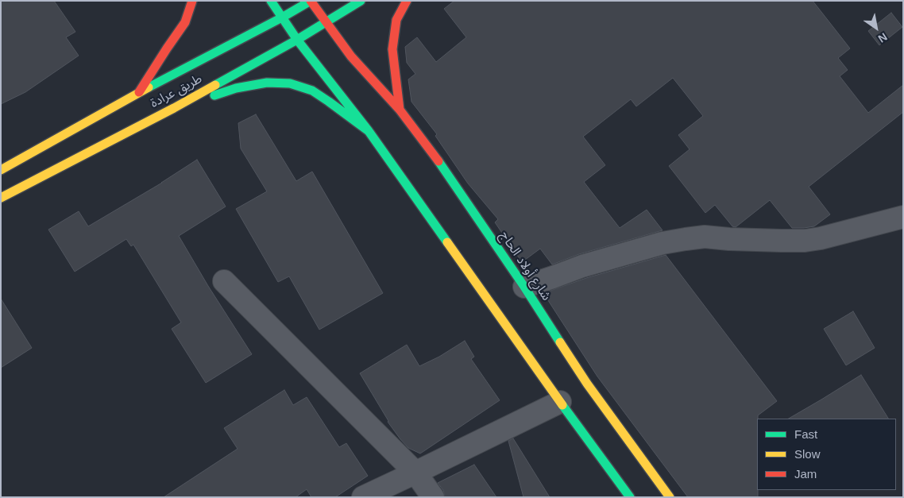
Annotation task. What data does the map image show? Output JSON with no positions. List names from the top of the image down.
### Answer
{
  "streets": {
    "main road": ["طريق عرادة", "شارع أولاد الحاج"]
  },
  "crossings": [
    ["طريق عرادة", "شارع أولاد الحاج"]
  ],
  "legend": ["Fast", "Slow", "Jam"],
  "north": "bottom right"
}
